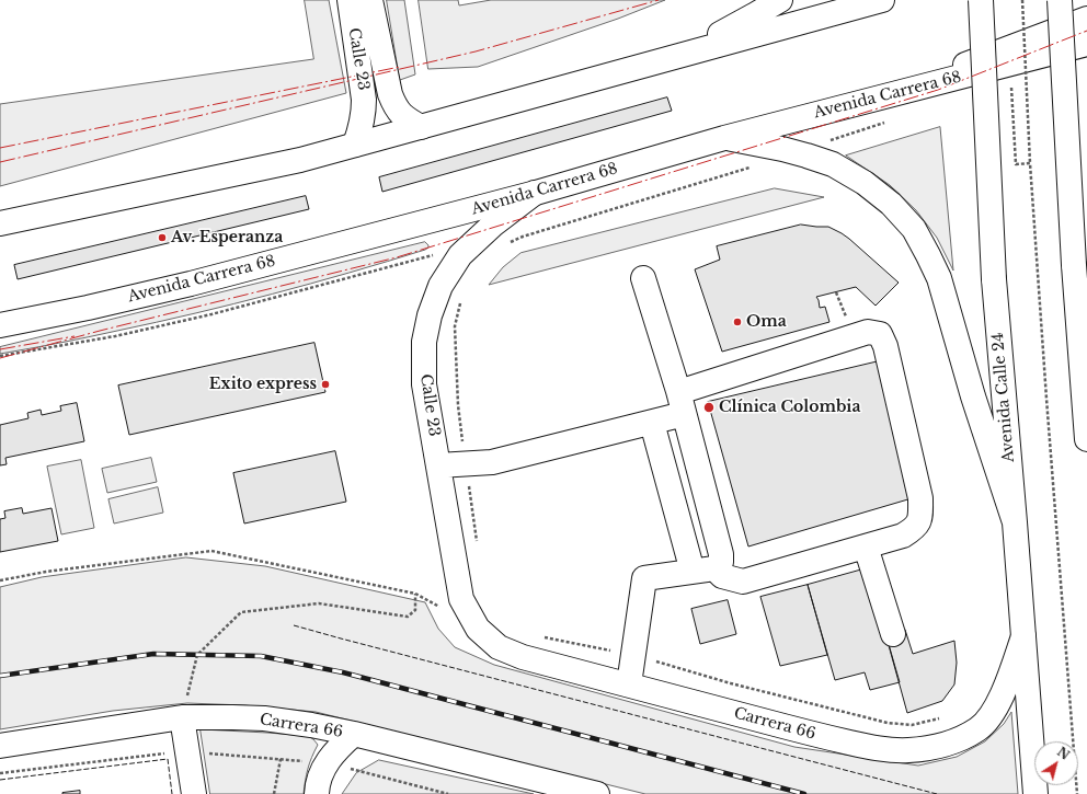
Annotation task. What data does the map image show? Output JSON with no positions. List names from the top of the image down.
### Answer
{
  "streets": {
    "main road": [
      "Calle 23",
      "Avenida Carrera 68",
      "Avenida Calle 24",
      "Carrera 66"
    ]
  },
  "crossings": [
    ["Calle 23", "Avenida Carrera 68"],
    ["Calle 23", "Carrera 66"],
    ["Avenida Calle 24", "Carrera 66"]
  ],
  "places": [
    "Av. Esperanza",
    "Oma",
    "Exito express",
    "Clínica Colombia"
  ],
  "north": "top right"
}
